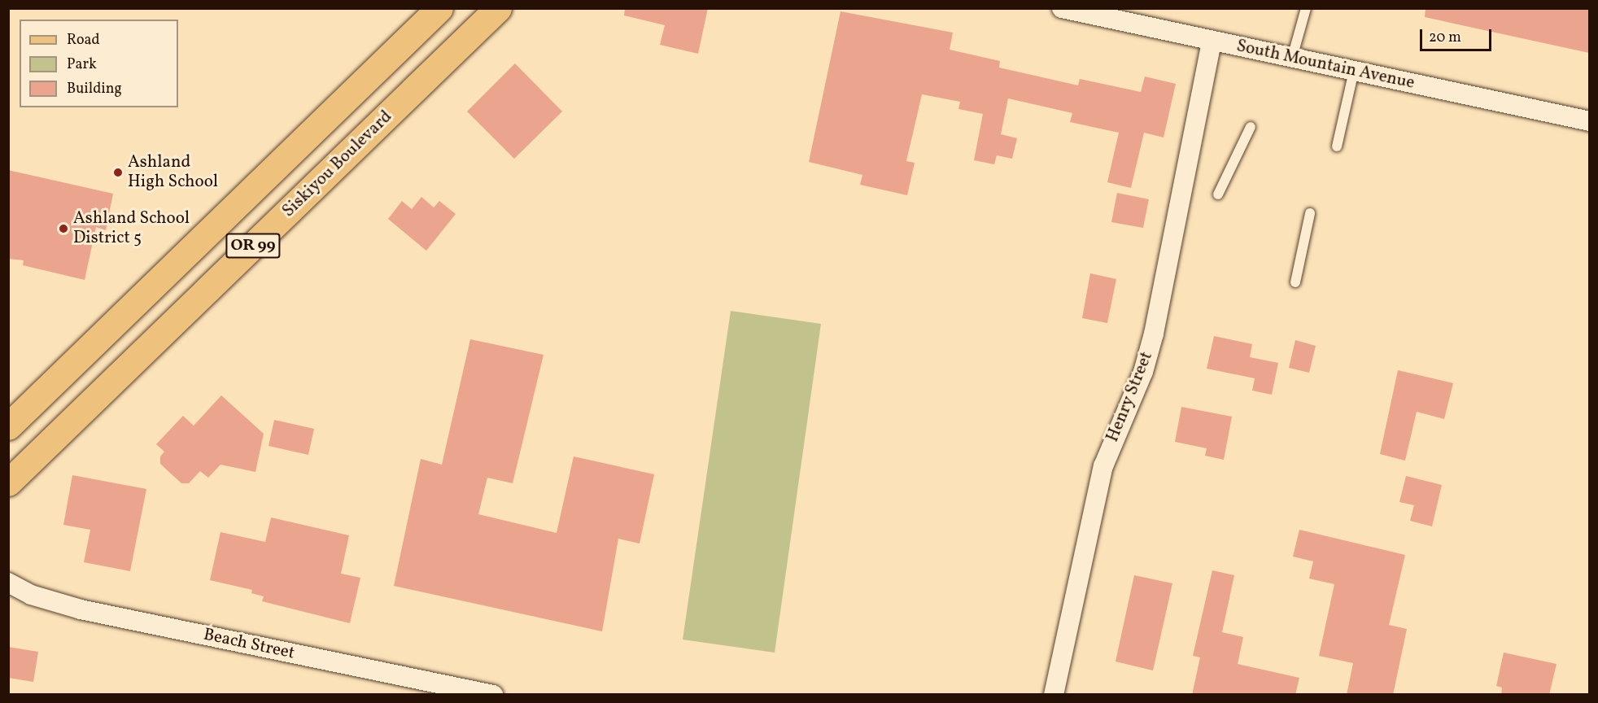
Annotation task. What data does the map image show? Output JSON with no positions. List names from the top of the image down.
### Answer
{
  "streets": {
    "main road": ["Siskiyou Boulevard", "OR 99"],
    "street": ["South Mountain Avenue", "Henry Street", "Beach Street"]
  },
  "crossings": [
    ["South Mountain Avenue", "Henry Street"]
  ],
  "places": ["Ashland High School", "Ashland School District 5"],
  "legend": ["Road", "Park", "Building"],
  "scale_bar": "20 m"
}
